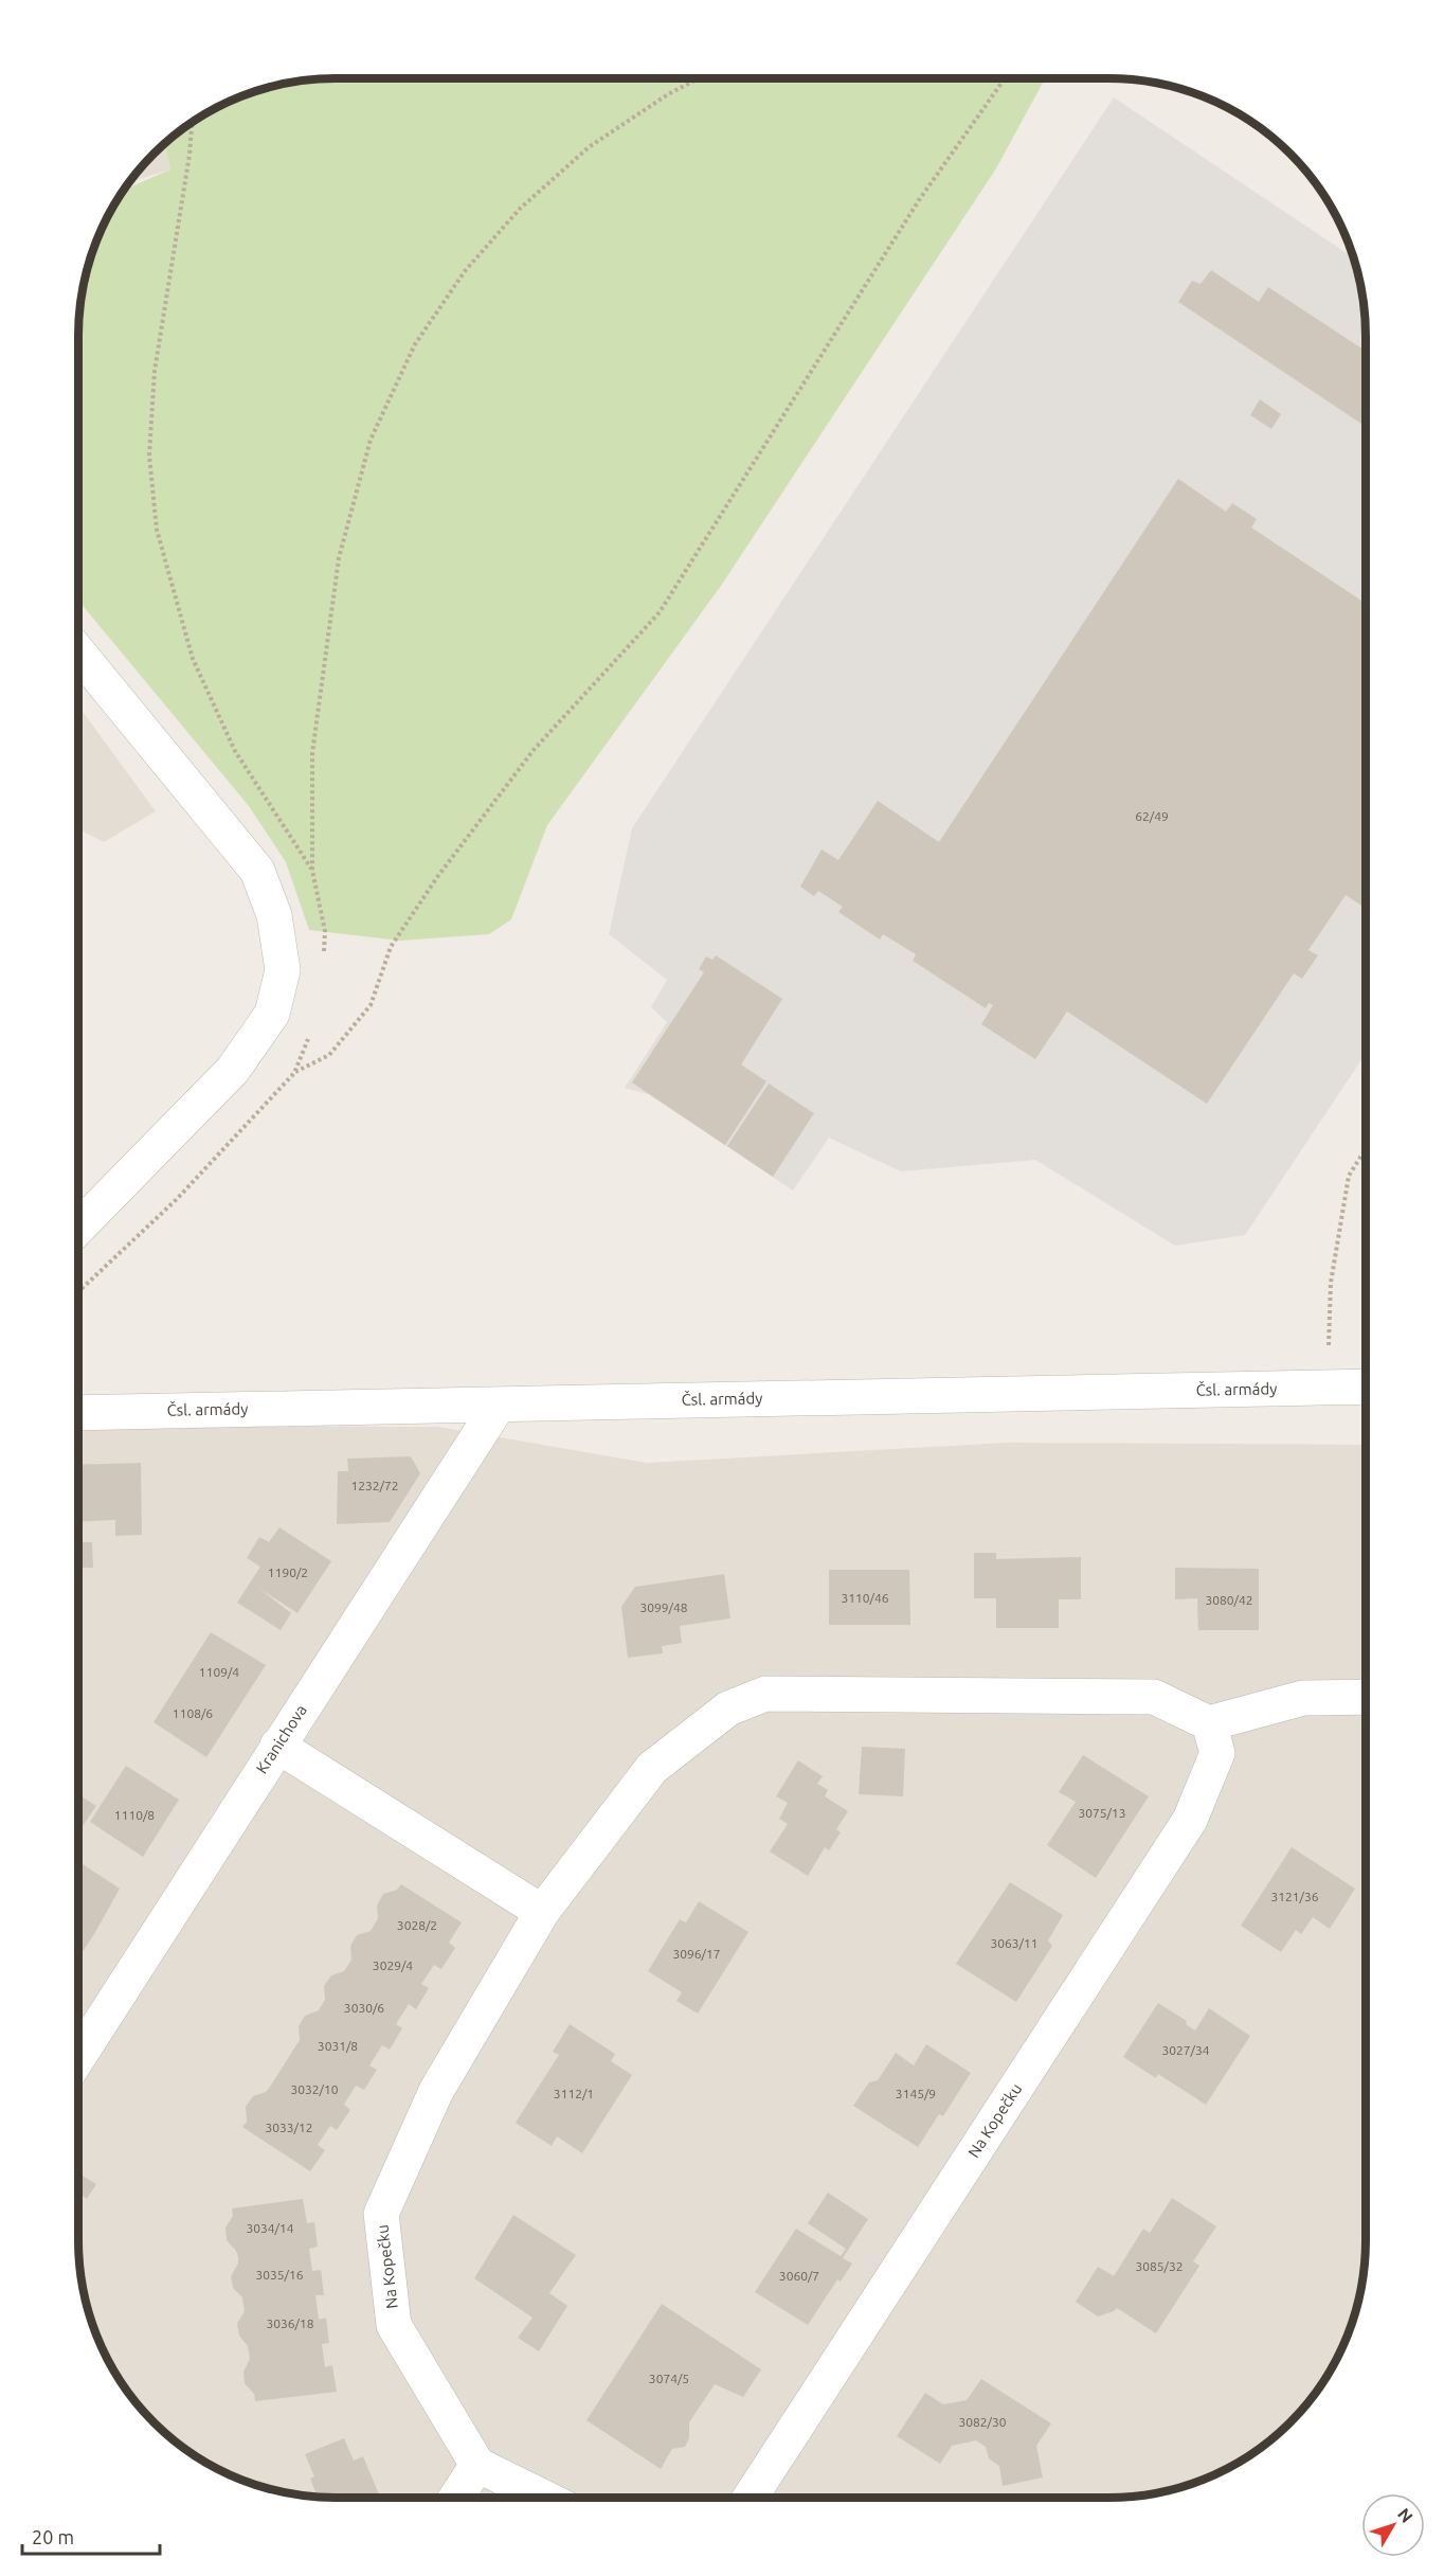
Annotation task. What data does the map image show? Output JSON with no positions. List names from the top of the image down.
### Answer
{
  "streets": {
    "street": ["Čsl. armády", "Kranichova", "Na Kopečku"]
  },
  "crossings": [
    ["Čsl. armády", "Kranichova"]
  ],
  "house_numbers": [
    "62/49",
    "1232/72",
    "1190/2",
    "3110/46",
    "3080/42",
    "3099/48",
    "1109/4",
    "1108/6",
    "3075/13",
    "1110/8",
    "3121/36",
    "3028/2",
    "3063/11",
    "3096/17",
    "3029/4",
    "3030/6",
    "3031/8",
    "3027/34",
    "3032/10",
    "3112/1",
    "3145/9",
    "3033/12",
    "3034/14",
    "3085/32",
    "3035/16",
    "3060/7",
    "3036/18",
    "3074/5",
    "3082/30"
  ],
  "scale_bar": "20 m",
  "north": "top right"
}
